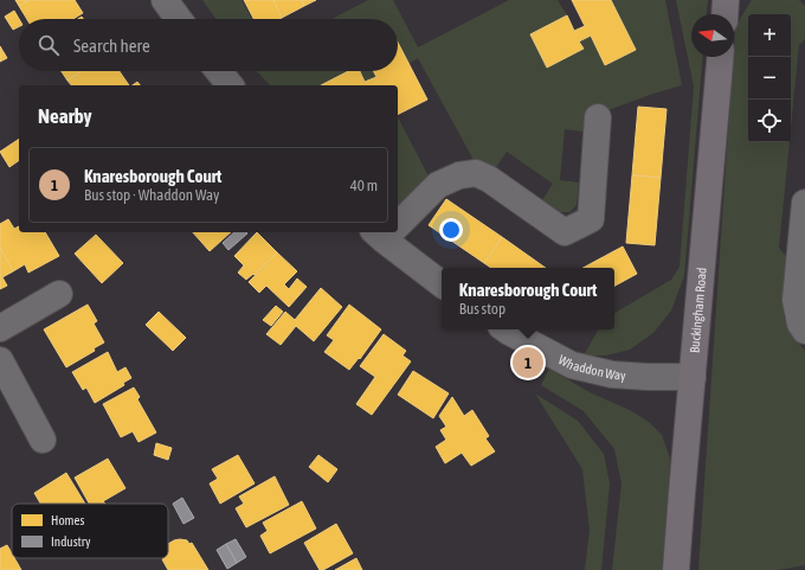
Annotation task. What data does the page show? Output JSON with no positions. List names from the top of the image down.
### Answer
{
  "streets": {
    "main road": ["Buckingham Road"],
    "street": ["Whaddon Way"]
  },
  "crossings": [
    ["Buckingham Road", "Whaddon Way"]
  ],
  "legend": ["Homes", "Industry"],
  "north": "left",
  "page": {
    "map_buttons": ["+", "−"],
    "search": "Search here",
    "heading": "Nearby",
    "list": [
      {
        "mark": "1",
        "name": "Knaresborough Court",
        "note": "Bus stop · Whaddon Way",
        "value": "40 m"
      }
    ],
    "popup": ["Knaresborough Court", "Bus stop"],
    "pins": "1"
  }
}
